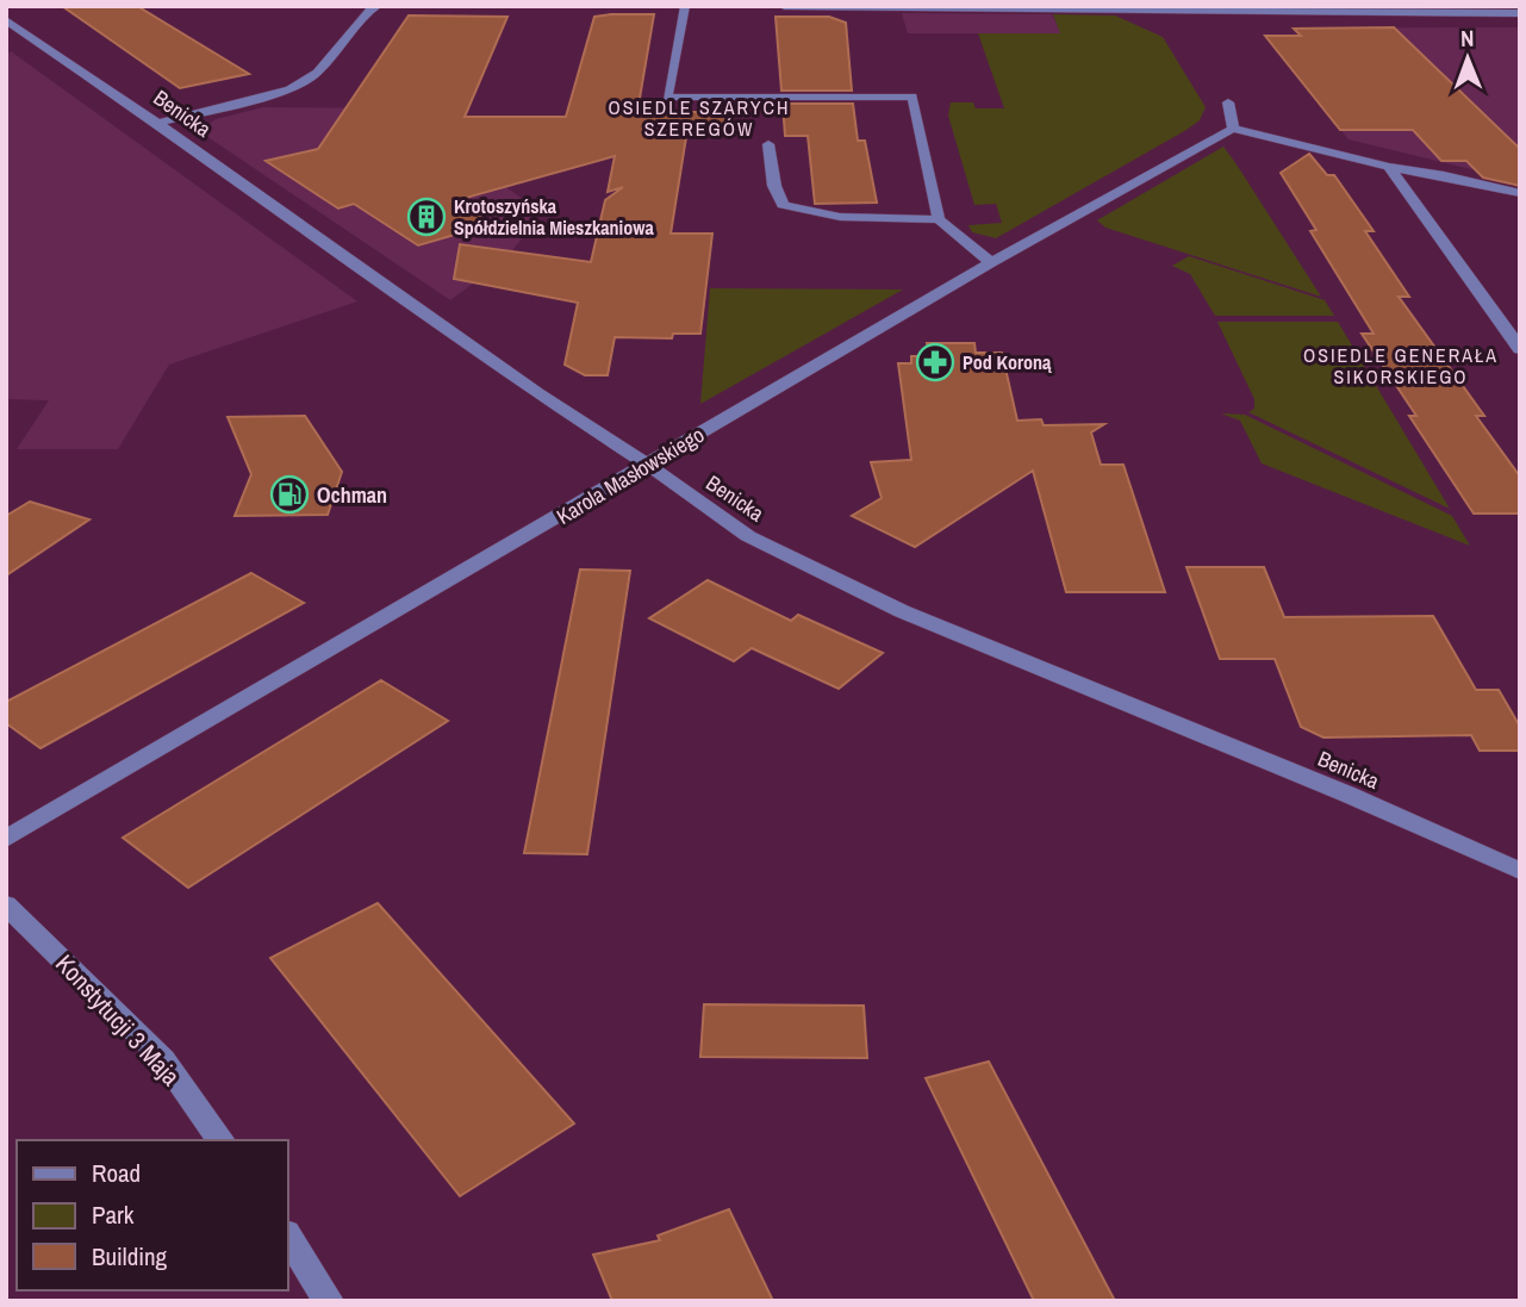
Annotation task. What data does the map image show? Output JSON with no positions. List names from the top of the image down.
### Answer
{
  "streets": {
    "street": ["Benicka", "Karola Masłowskiego", "Konstytucji 3 Maja"]
  },
  "crossings": [
    ["Benicka", "Karola Masłowskiego"]
  ],
  "districts": ["OSIEDLE SZARYCH SZEREGÓW", "OSIEDLE GENERAŁA SIKORSKIEGO"],
  "places": {
    "building": ["Krotoszyńska Spółdzielnia Mieszkaniowa"],
    "pharmacy": ["Pod Koroną"],
    "fuel station": ["Ochman"]
  },
  "legend": ["Road", "Park", "Building"],
  "north": "top"
}
